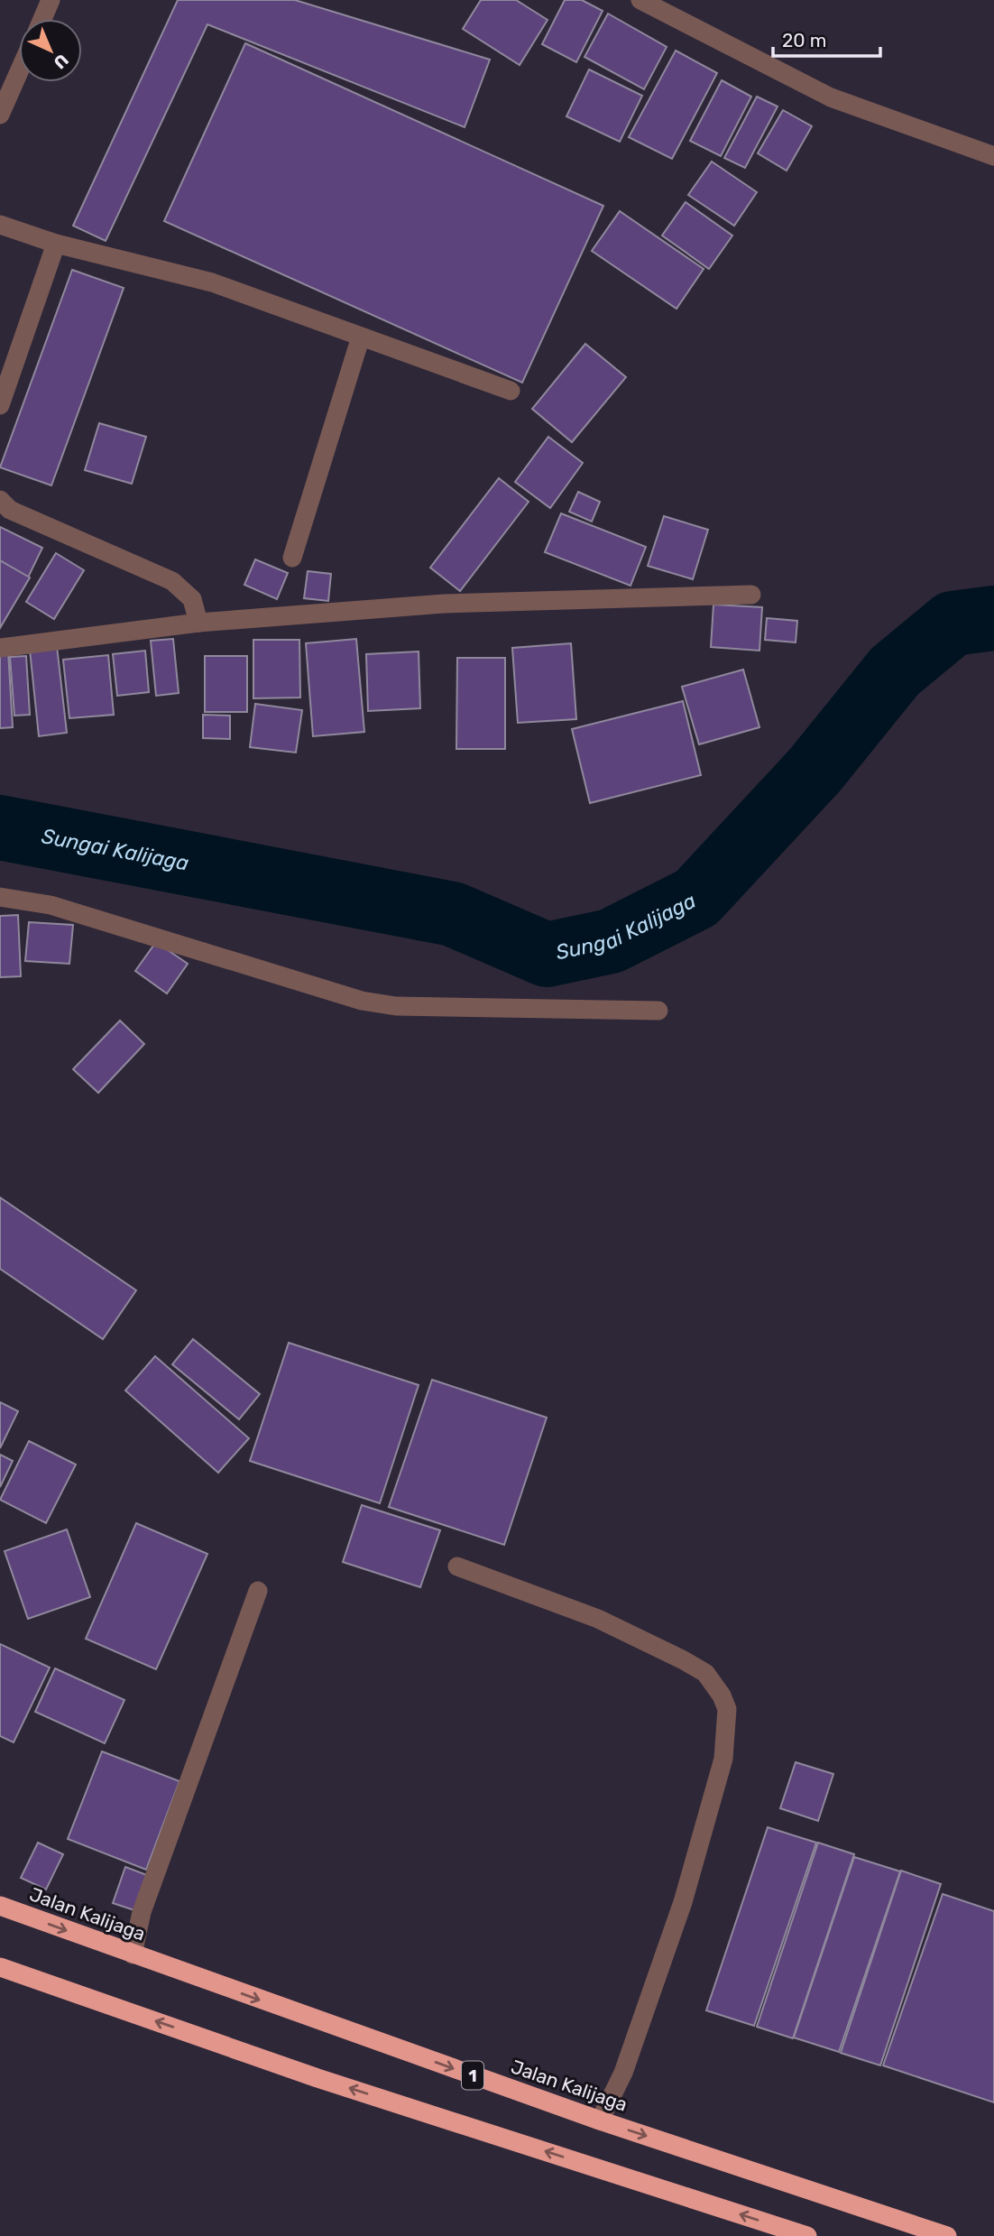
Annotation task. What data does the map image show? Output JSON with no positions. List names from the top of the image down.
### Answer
{
  "streets": {
    "highway": ["Jalan Kalijaga", "1"]
  },
  "water": ["Sungai Kalijaga"],
  "scale_bar": "20 m",
  "north": "bottom right"
}
